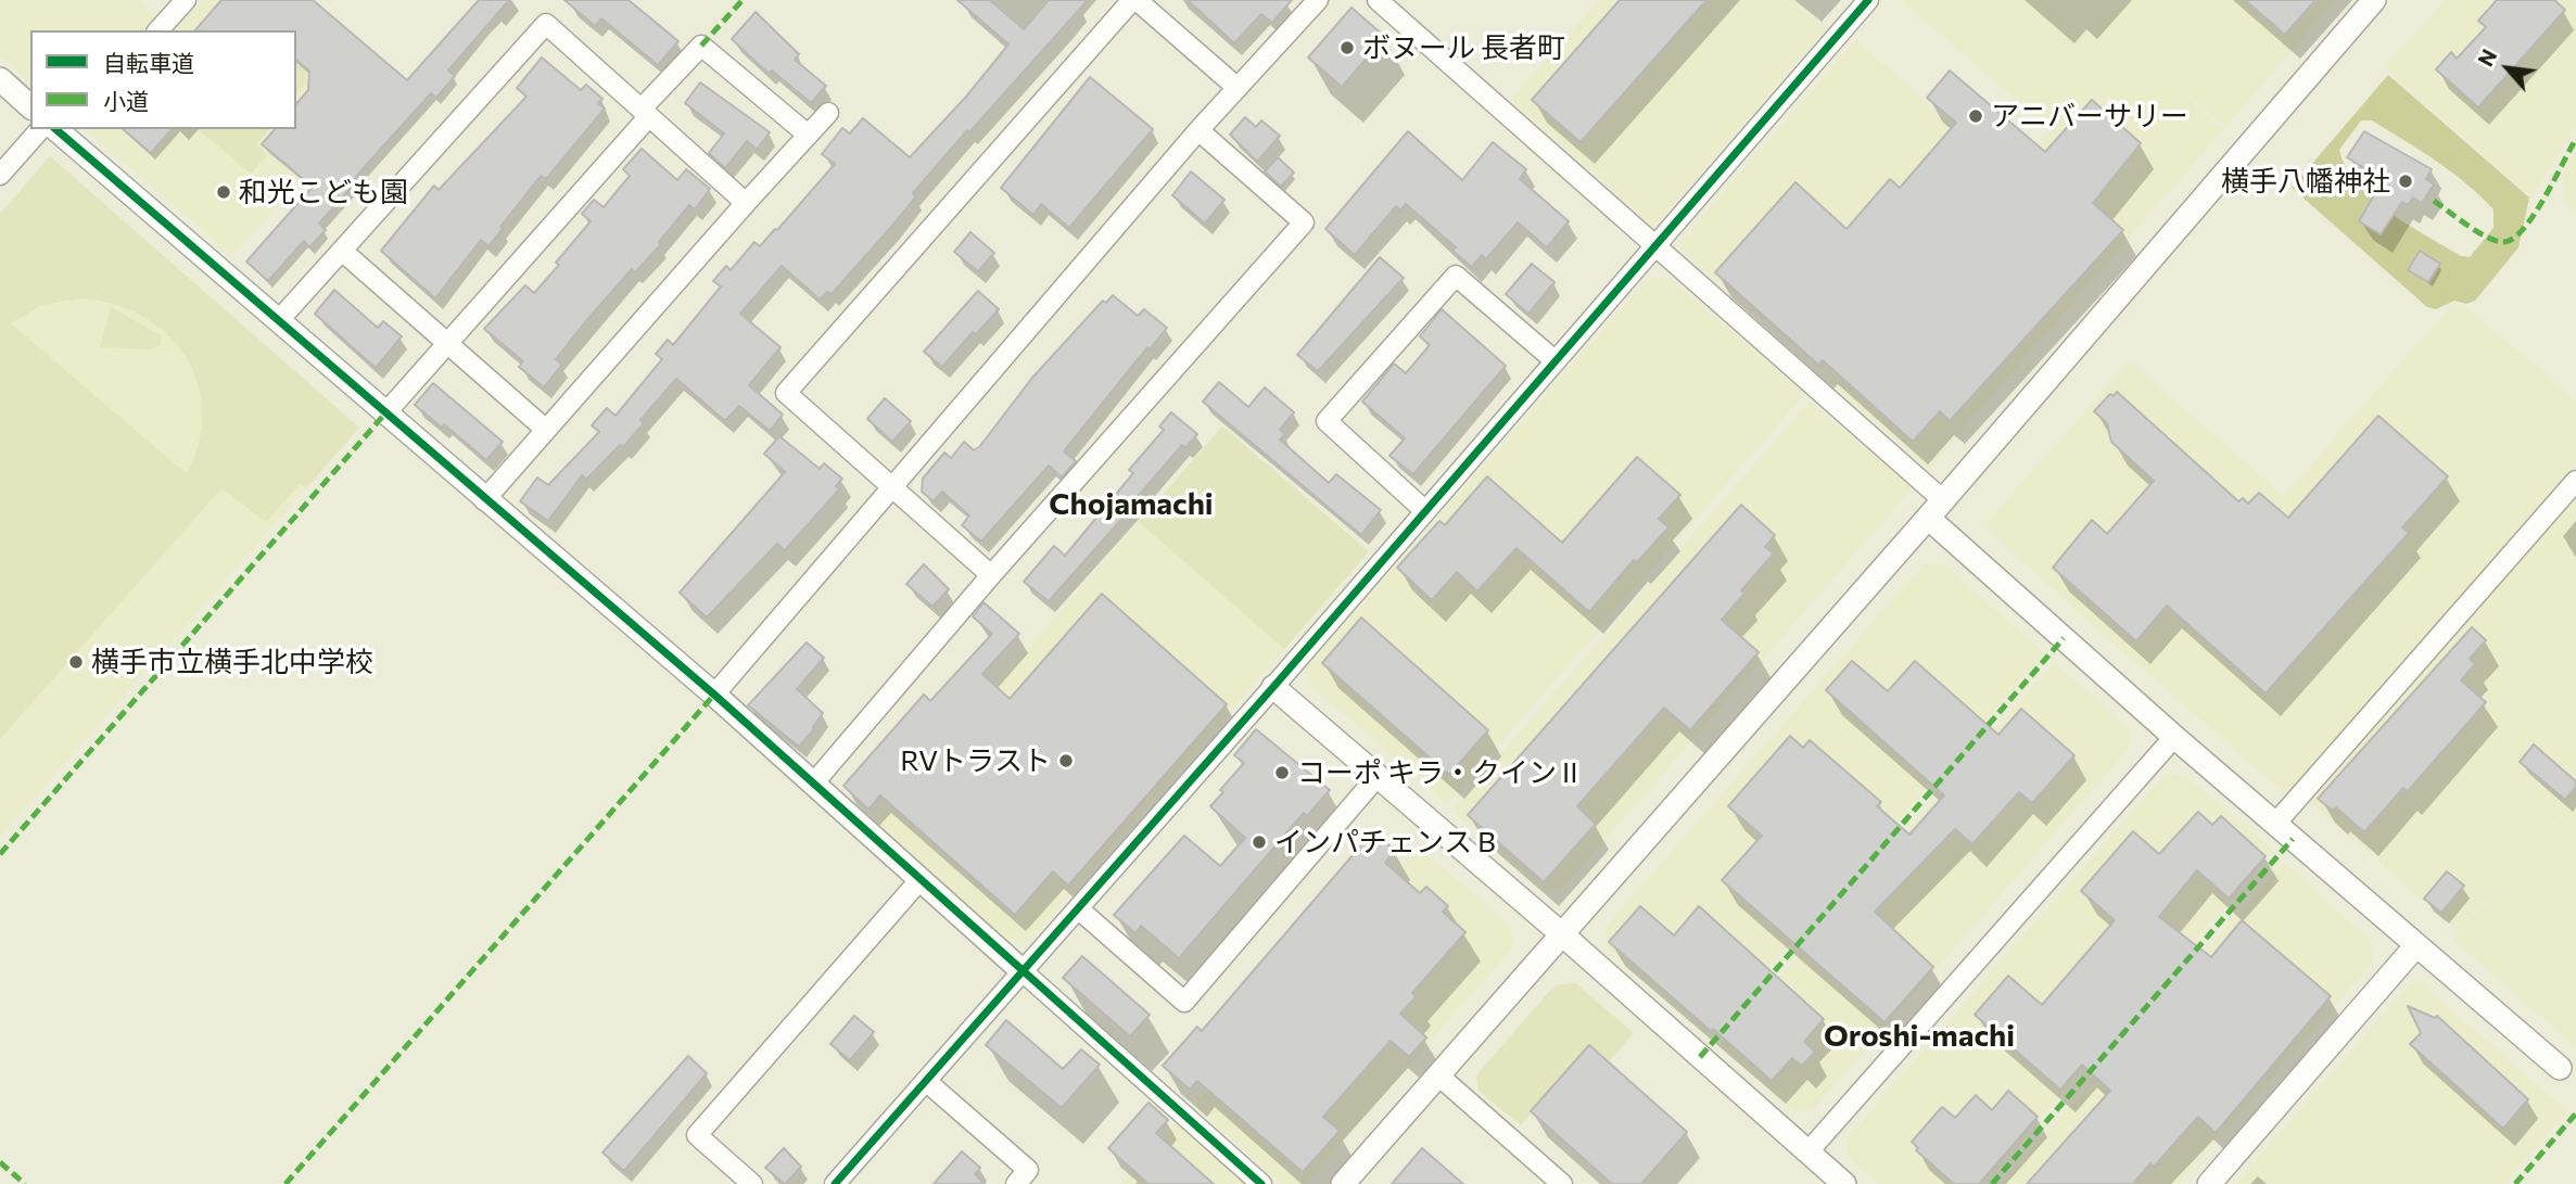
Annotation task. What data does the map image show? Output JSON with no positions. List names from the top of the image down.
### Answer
{
  "districts": ["Chojamachi", "Oroshi-machi"],
  "places": [
    "ボヌール 長者町",
    "アニバーサリー",
    "横手八幡神社",
    "和光こども園",
    "横手市立横手北中学校",
    "RVトラスト",
    "コーポ キラ・クイン II",
    "インパチェンス B"
  ],
  "legend": ["自転車道", "小道"],
  "north": "top left"
}
